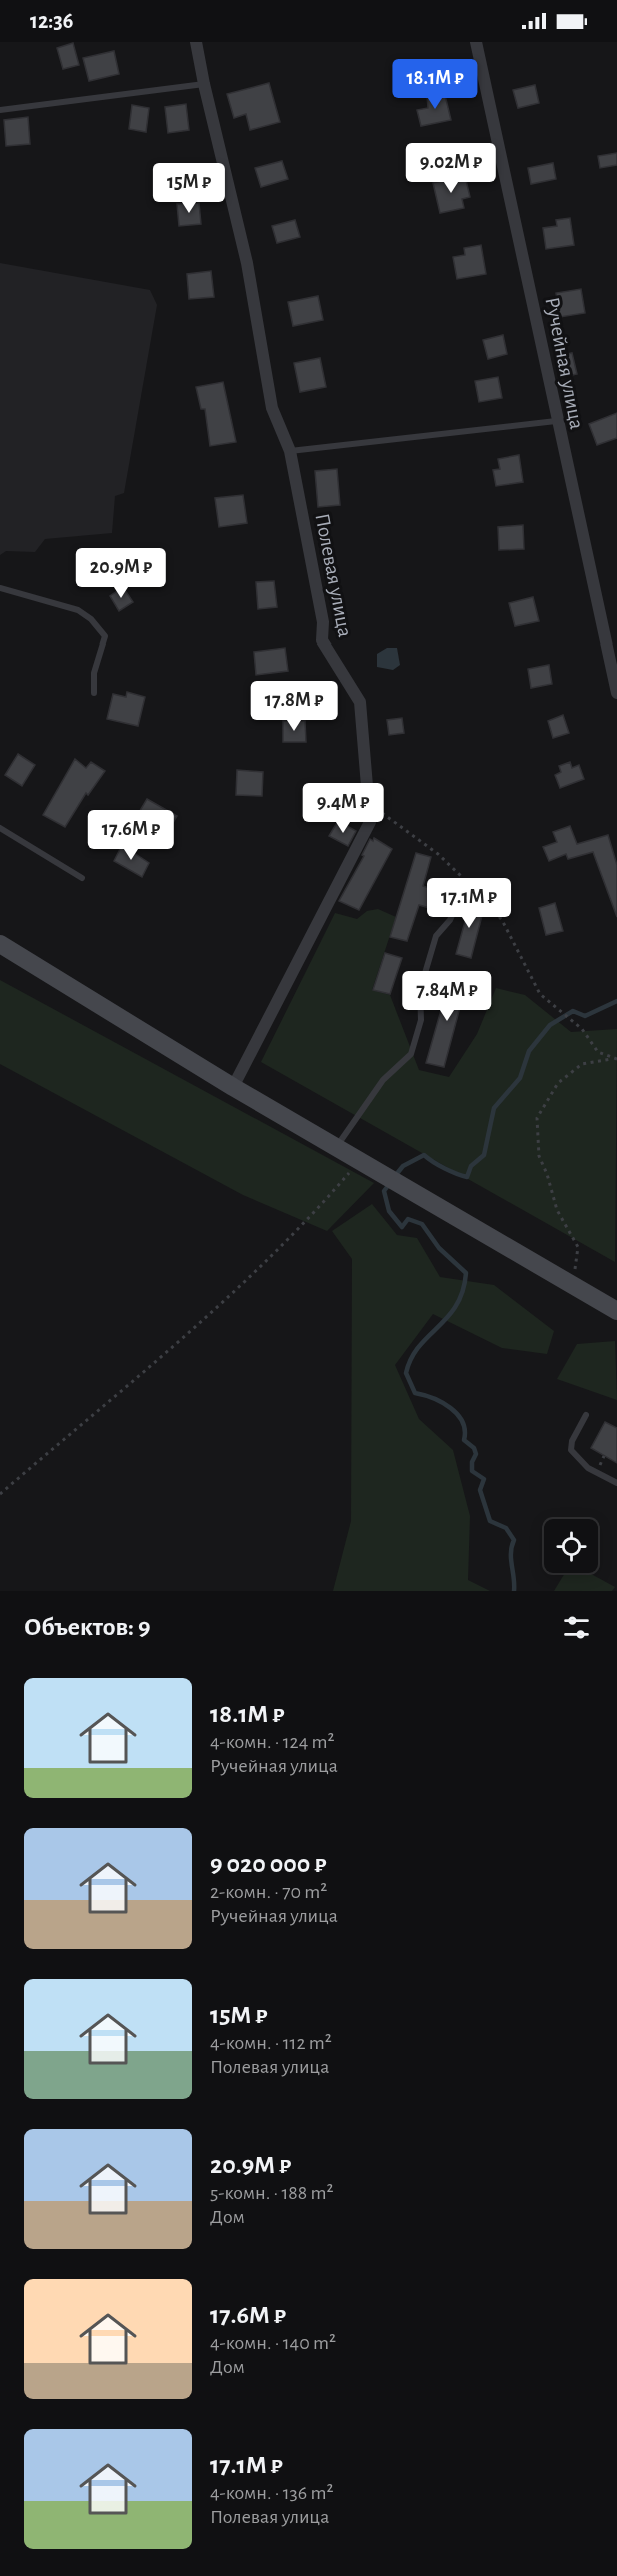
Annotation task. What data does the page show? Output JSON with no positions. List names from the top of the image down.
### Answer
{
  "streets": {
    "street": ["Ручейная улица", "Полевая улица"]
  },
  "page": {
    "status": "12:36",
    "price": [
      "18.1M ₽",
      "9.02M ₽",
      "15M ₽",
      "20.9M ₽",
      "17.8M ₽",
      "9.4M ₽",
      "17.6M ₽",
      "17.1M ₽",
      "7.84M ₽"
    ],
    "heading": "Объектов: 9",
    "list": [
      {
        "name": "18.1M ₽",
        "note": "4-комн. · 124 m² · Ручейная улица"
      },
      {
        "name": "9 020 000 ₽",
        "note": "2-комн. · 70 m² · Ручейная улица"
      },
      {
        "name": "15M ₽",
        "note": "4-комн. · 112 m² · Полевая улица"
      },
      {
        "name": "20.9M ₽",
        "note": "5-комн. · 188 m² · Дом"
      },
      {
        "name": "17.6M ₽",
        "note": "4-комн. · 140 m² · Дом"
      },
      {
        "name": "17.1M ₽",
        "note": "4-комн. · 136 m² · Полевая улица"
      }
    ]
  }
}
